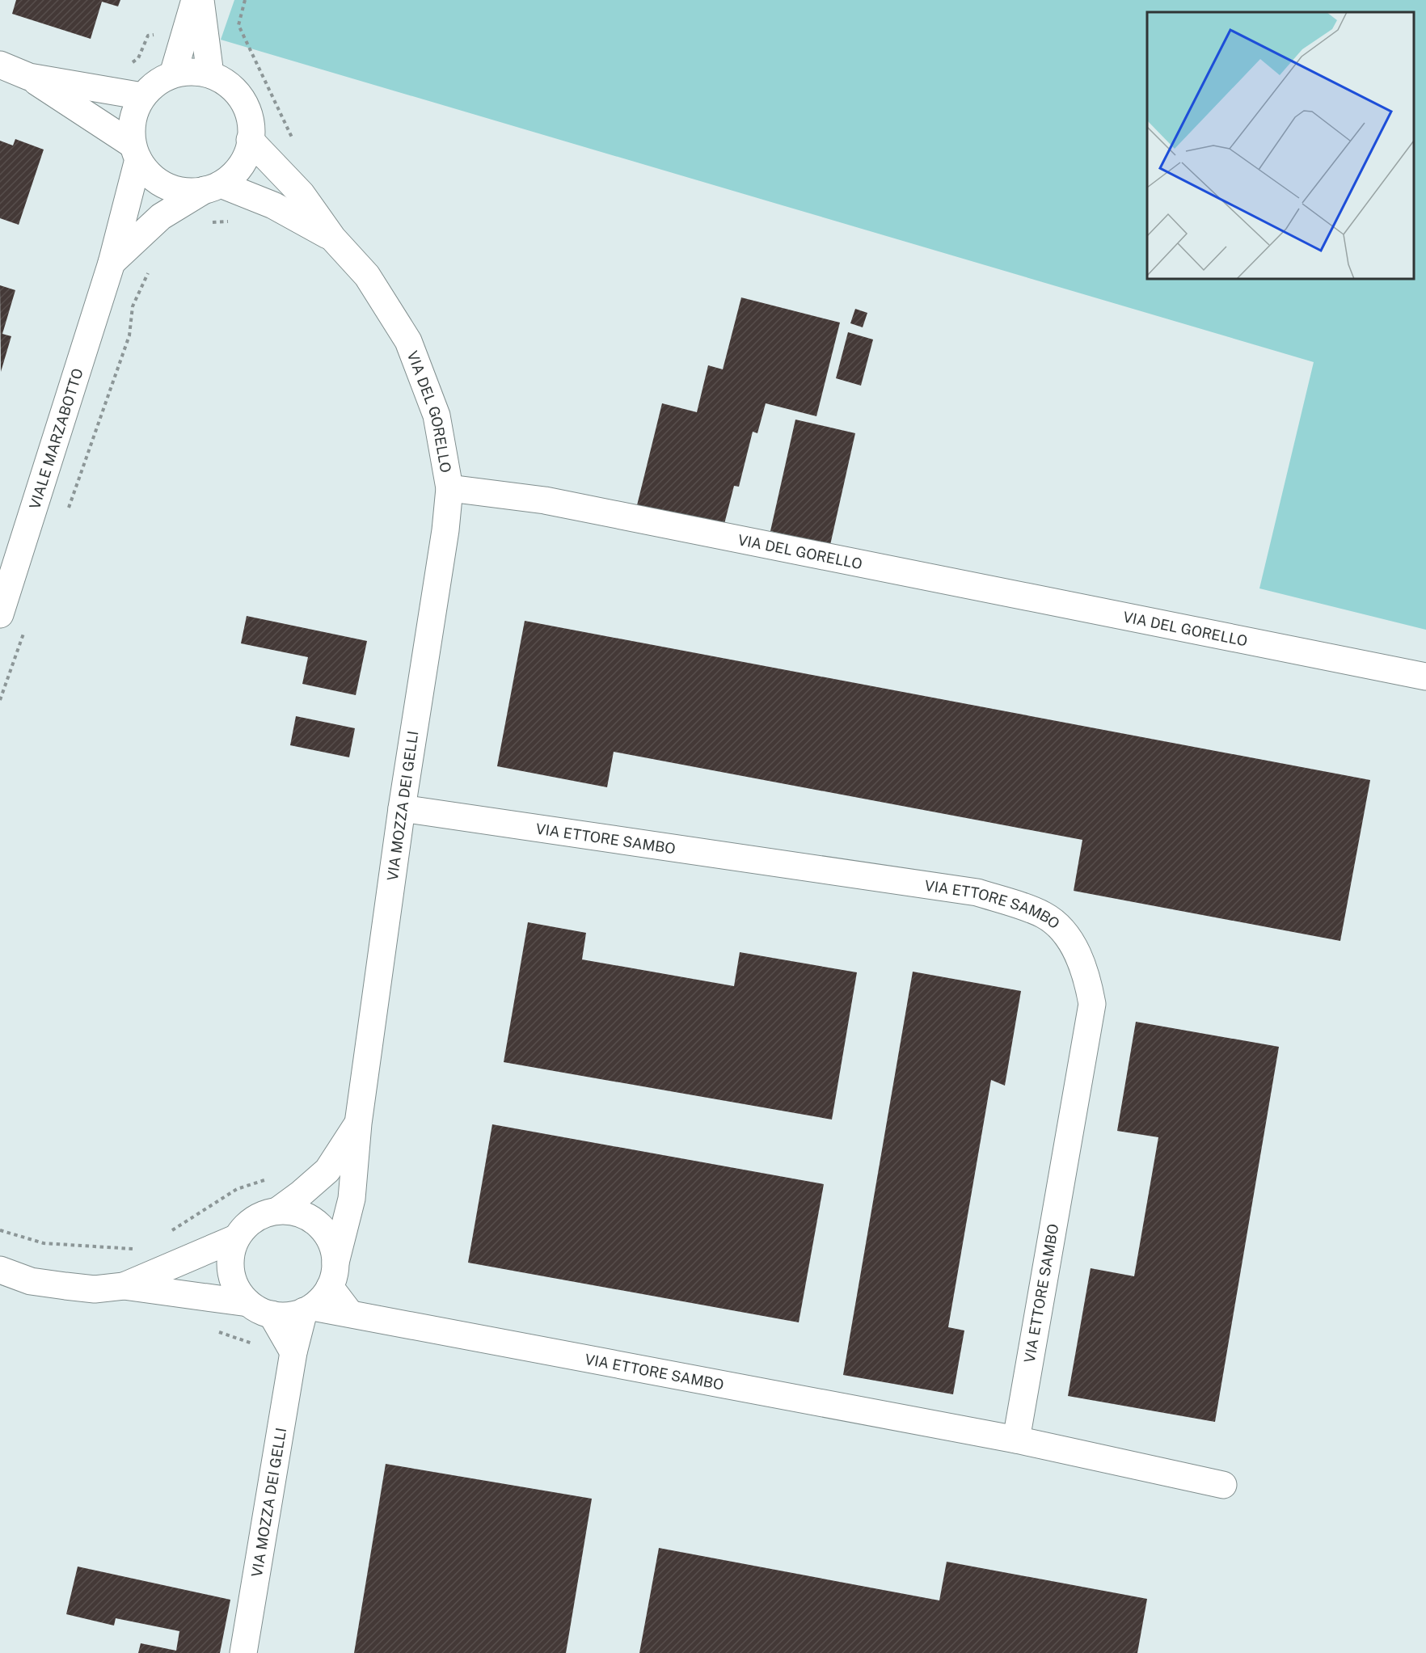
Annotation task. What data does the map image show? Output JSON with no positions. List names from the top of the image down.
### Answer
{
  "streets": {
    "street": [
      "VIA DEL GORELLO",
      "VIALE MARZABOTTO",
      "VIA MOZZA DEI GELLI",
      "VIA ETTORE SAMBO"
    ]
  },
  "crossings": [
    ["VIA DEL GORELLO", "VIALE MARZABOTTO"],
    ["VIA DEL GORELLO", "VIA MOZZA DEI GELLI"],
    ["VIA MOZZA DEI GELLI", "VIA ETTORE SAMBO"]
  ]
}
